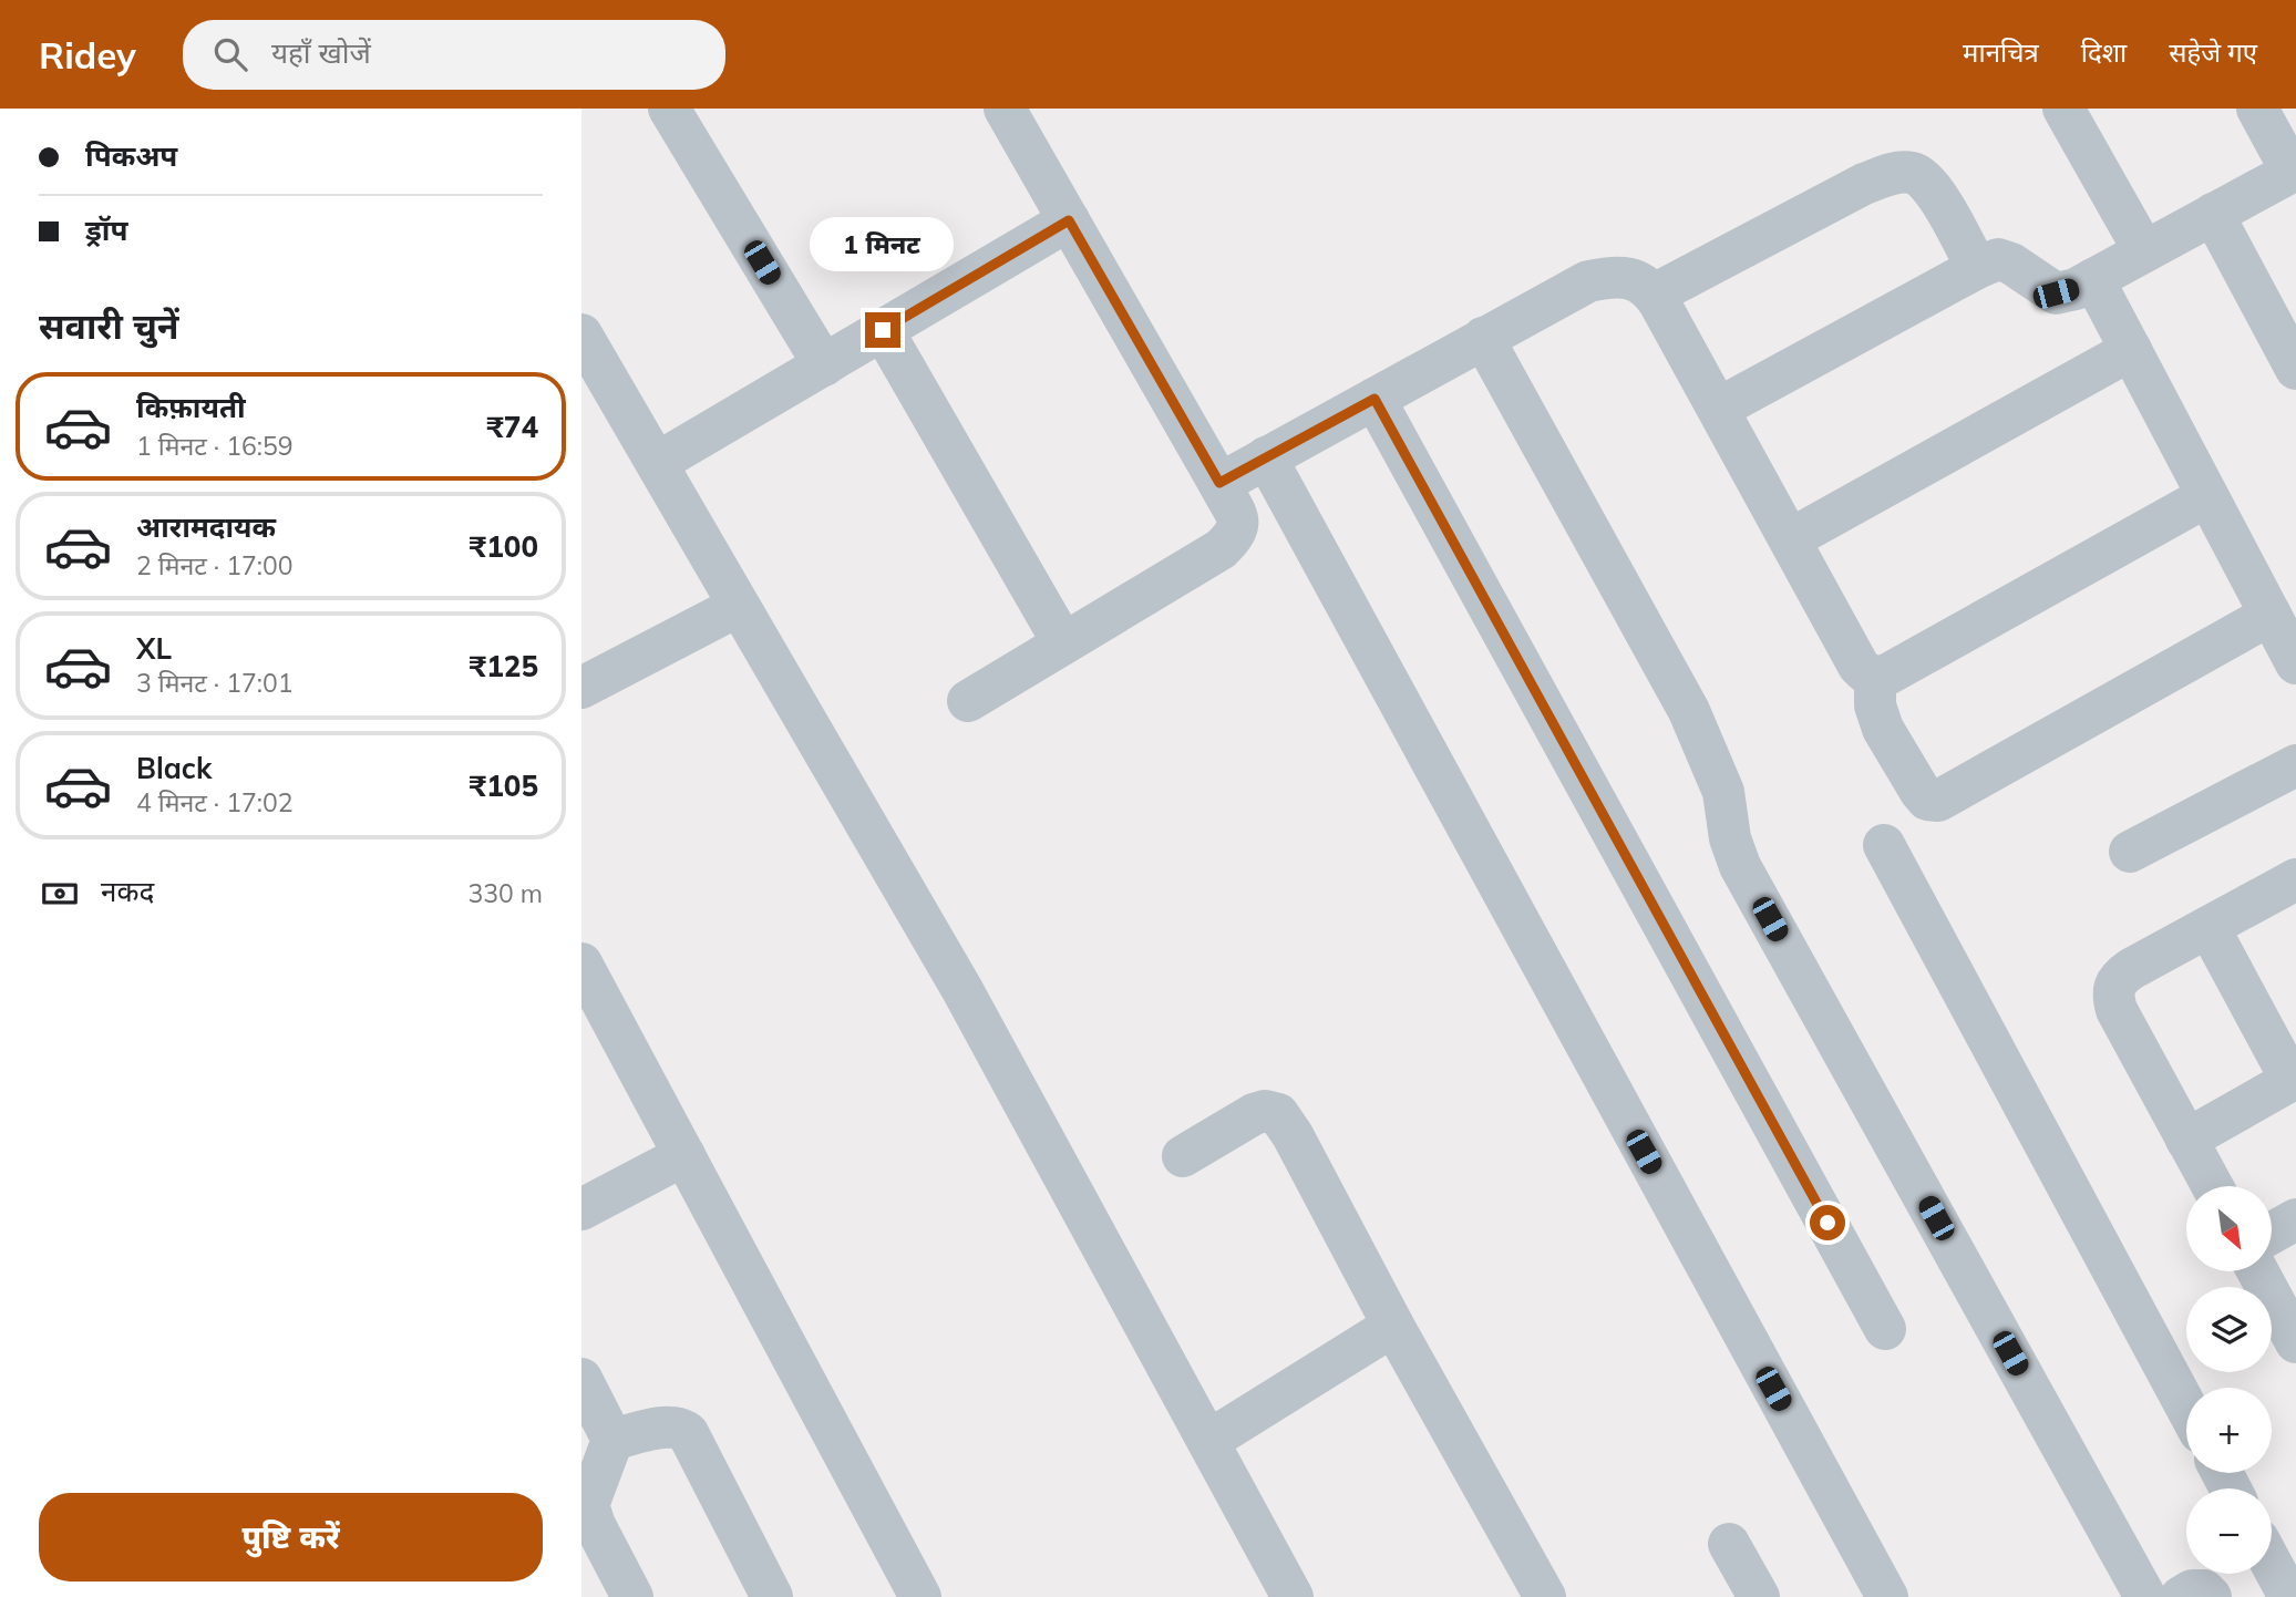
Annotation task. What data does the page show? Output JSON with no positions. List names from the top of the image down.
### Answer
{
  "north": "bottom right",
  "page": {
    "header": "Ridey",
    "search": "यहाँ खोजें",
    "nav": ["मानचित्र", "दिशा", "सहेजे गए"],
    "banner": ["पिकअप", "ड्रॉप"],
    "bubble": "1 मिनट",
    "heading": "सवारी चुनें",
    "list": [
      {
        "name": "किफ़ायती",
        "note": "1 मिनट · 16:59",
        "value": "₹74"
      },
      {
        "name": "आरामदायक",
        "note": "2 मिनट · 17:00",
        "value": "₹100"
      },
      {
        "name": "XL",
        "note": "3 मिनट · 17:01",
        "value": "₹125"
      },
      {
        "name": "Black",
        "note": "4 मिनट · 17:02",
        "value": "₹105"
      }
    ],
    "pay": ["नकद", "330 m"],
    "map_buttons": ["+", "−"],
    "buttons": "पुष्टि करें"
  }
}
